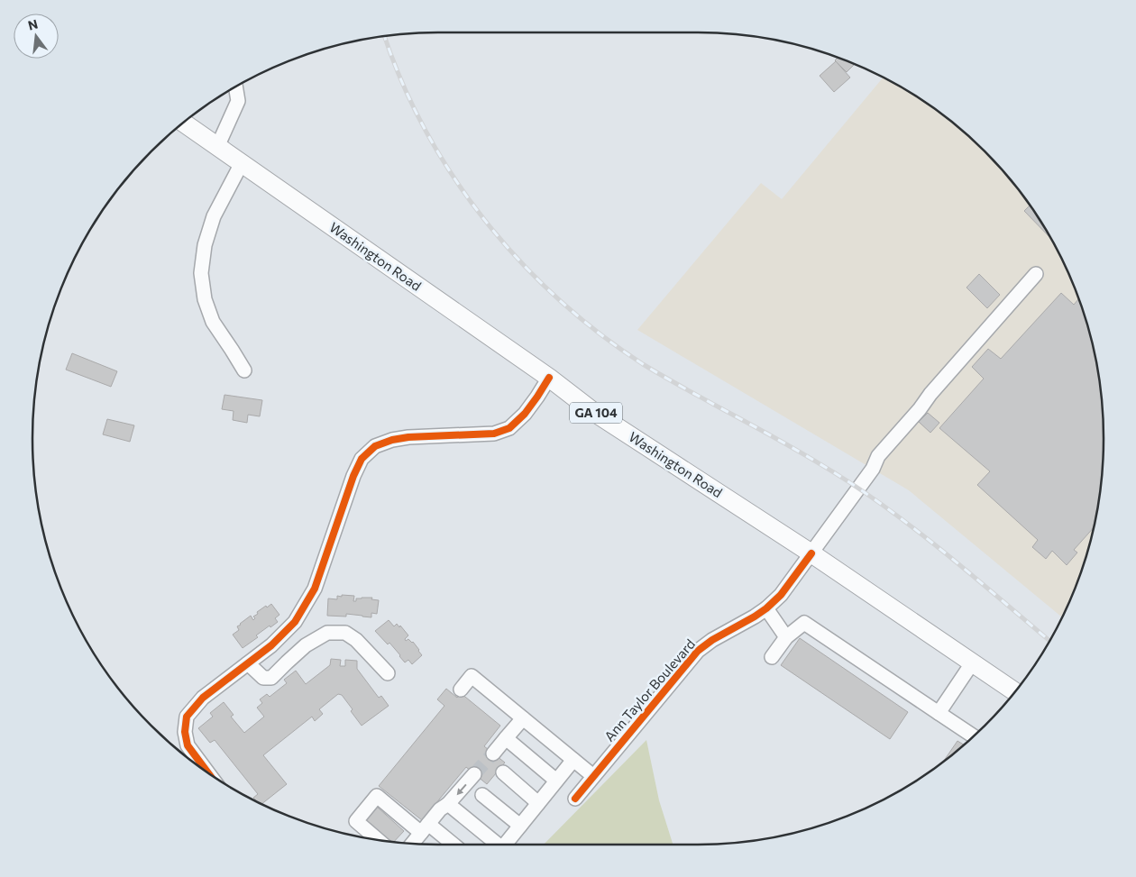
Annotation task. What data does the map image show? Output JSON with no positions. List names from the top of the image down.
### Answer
{
  "streets": {
    "main road": ["Washington Road", "GA 104"],
    "street": ["Ann Taylor Boulevard"]
  },
  "crossings": [
    ["Washington Road", "Ann Taylor Boulevard"]
  ],
  "north": "top"
}
